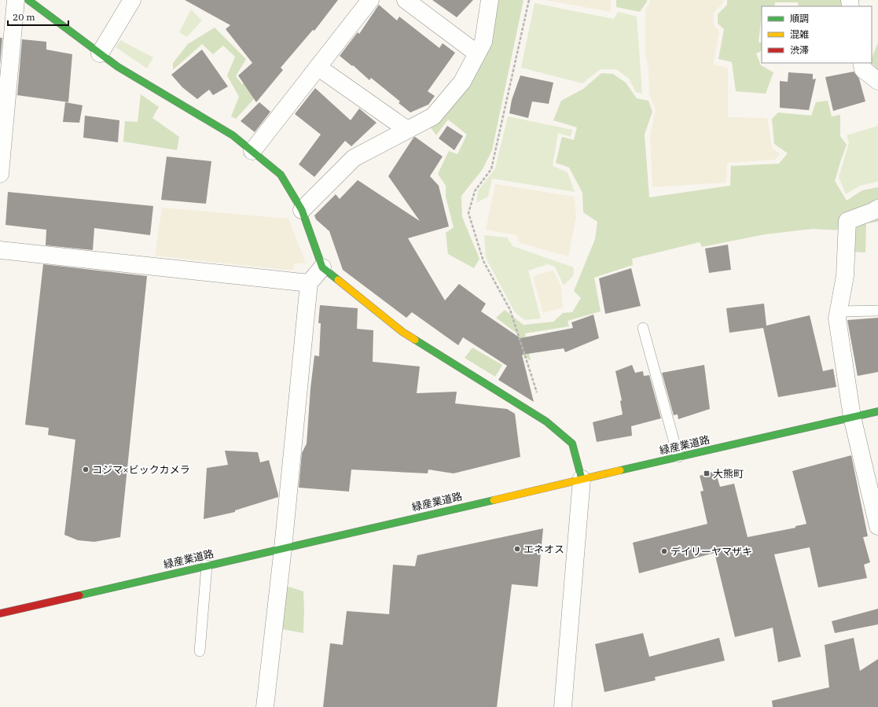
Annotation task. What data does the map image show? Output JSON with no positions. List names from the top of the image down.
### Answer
{
  "streets": {
    "main road": ["緑産業道路"]
  },
  "places": {
    "other": ["コジマ×ビックカメラ", "エネオス", "デイリーヤマザキ"],
    "transit": ["大熊町"]
  },
  "legend": ["順調", "混雑", "渋滞"],
  "scale_bar": "20 m"
}
